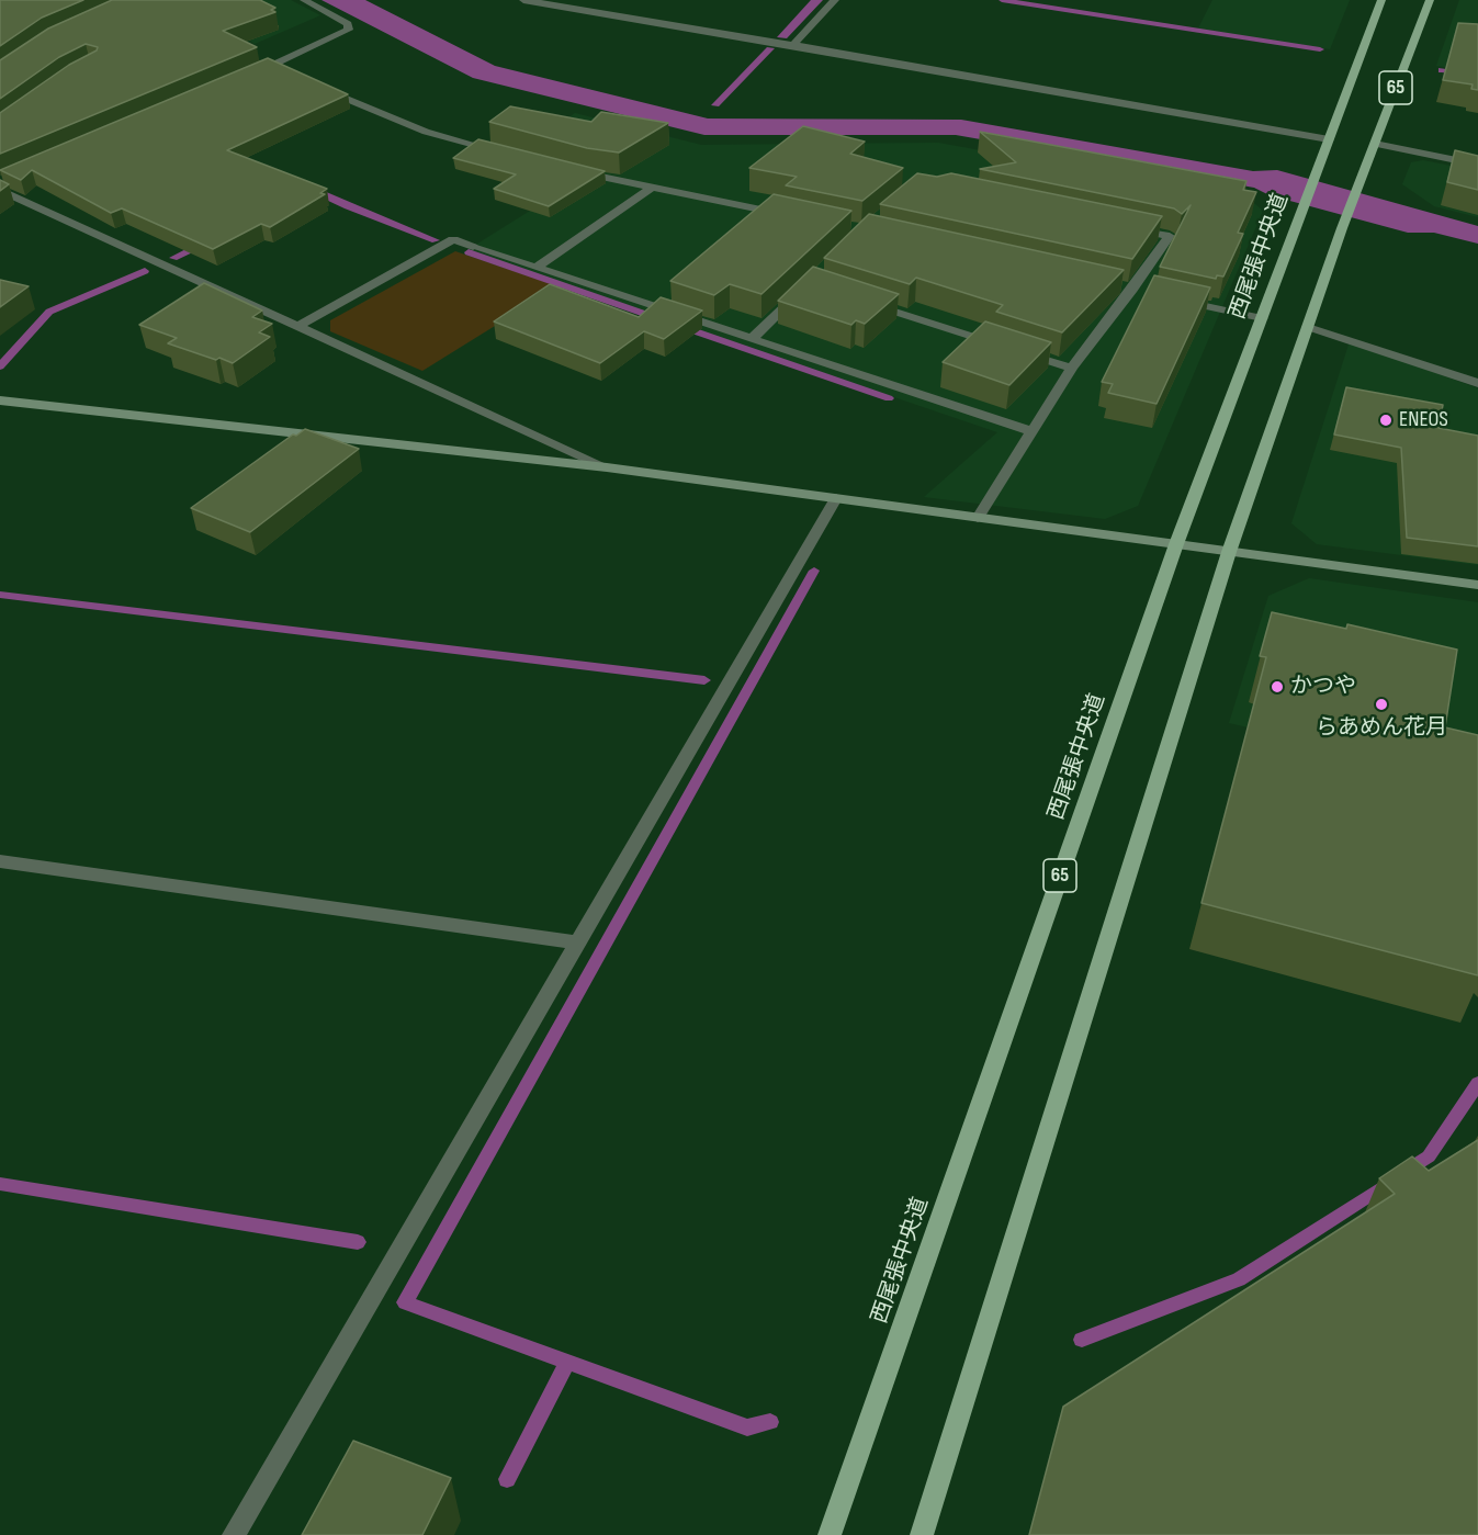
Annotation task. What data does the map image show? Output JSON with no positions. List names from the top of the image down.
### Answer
{
  "streets": {
    "main road": ["65", "西尾張中央道"]
  },
  "places": ["ENEOS", "かつや", "らあめん花月"]
}
